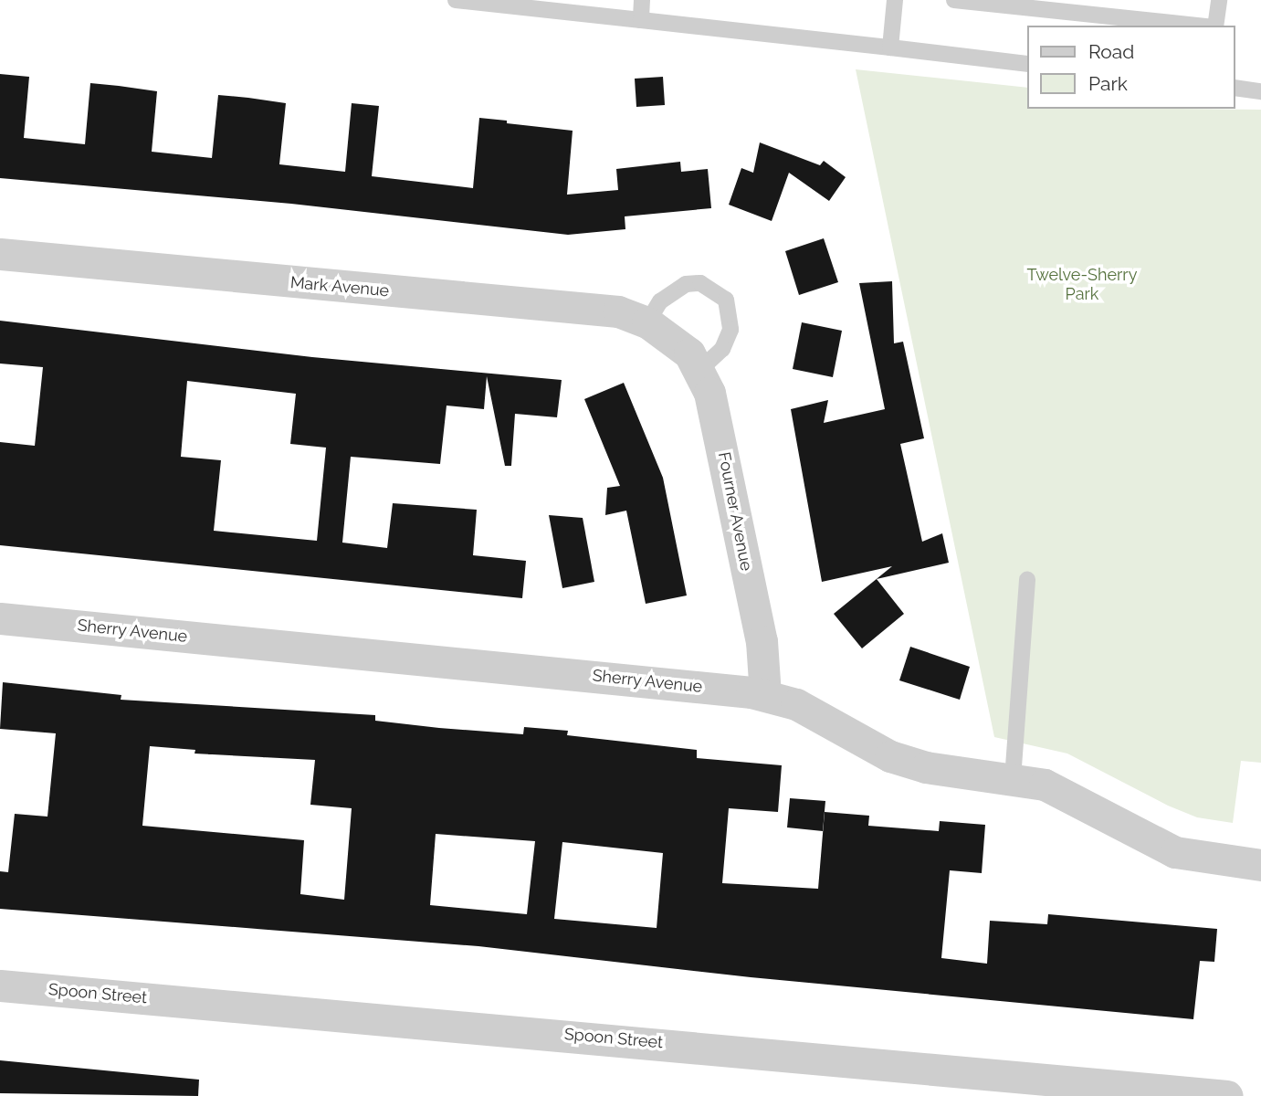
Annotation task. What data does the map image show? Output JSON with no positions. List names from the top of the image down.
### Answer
{
  "streets": {
    "street": [
      "Mark Avenue",
      "Fourner Avenue",
      "Sherry Avenue",
      "Spoon Street"
    ]
  },
  "crossings": [
    ["Mark Avenue", "Fourner Avenue"],
    ["Fourner Avenue", "Sherry Avenue"]
  ],
  "parks": ["Twelve-Sherry Park"],
  "legend": ["Road", "Park"]
}
